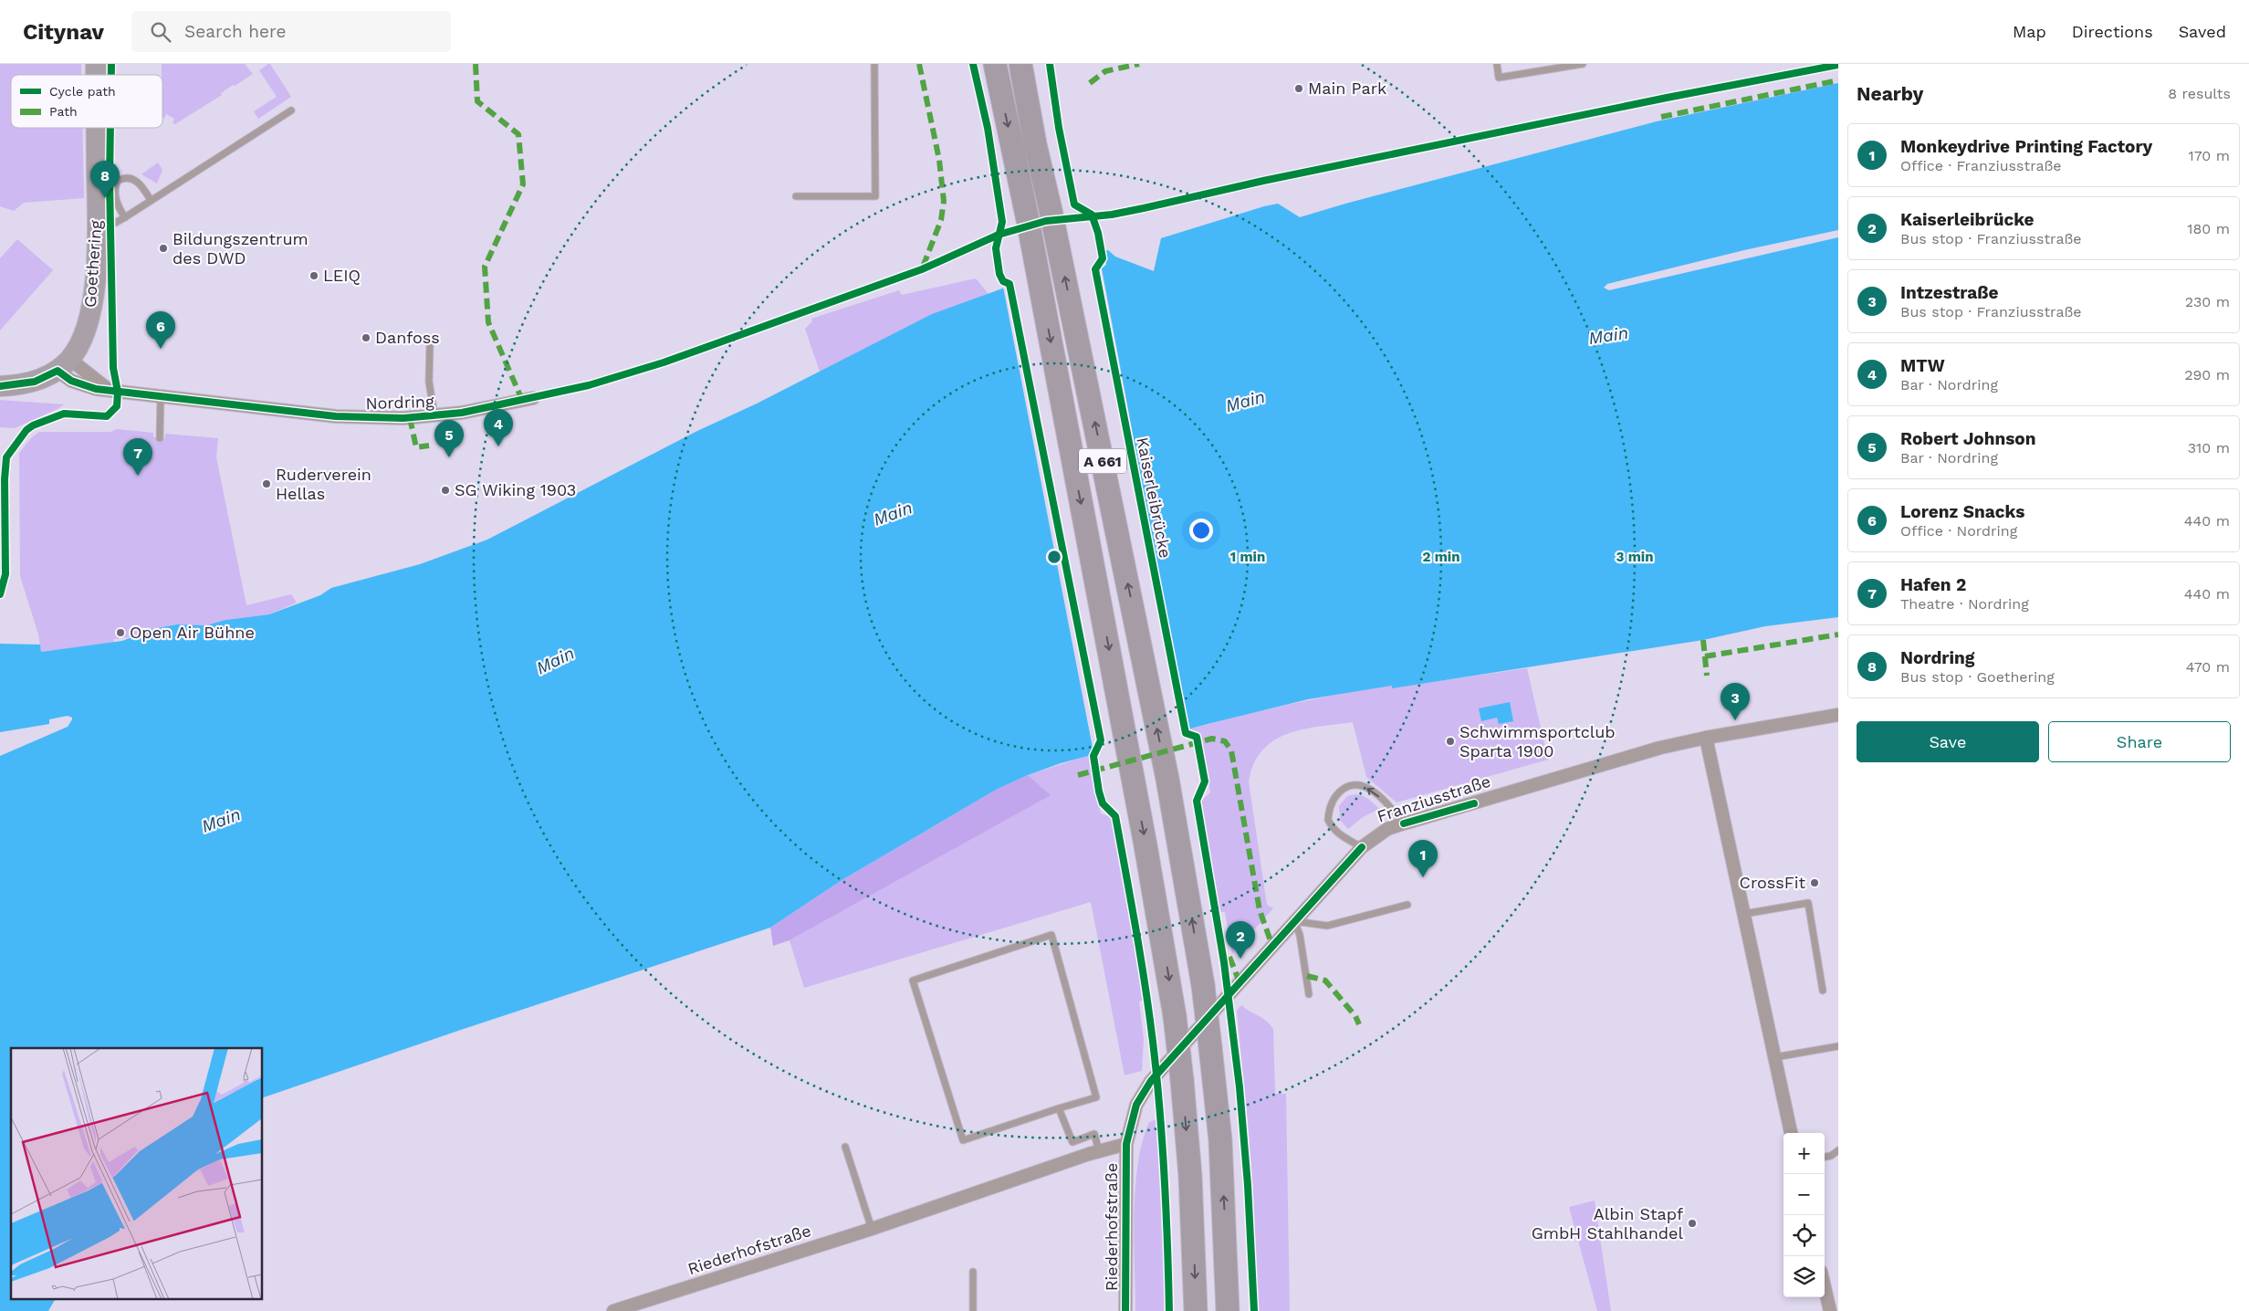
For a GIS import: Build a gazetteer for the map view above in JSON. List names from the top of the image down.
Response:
{
  "streets": {
    "highway": ["A 661"],
    "main road": ["Goethering"],
    "street": ["Nordring", "Franziusstraße", "Riederhofstraße"],
    "cycle path": ["Kaiserleibrücke"]
  },
  "crossings": [
    ["Goethering", "Nordring"],
    ["Franziusstraße", "Riederhofstraße"]
  ],
  "water": ["Main"],
  "places": [
    "Main Park",
    "Bildungszentrum des DWD",
    "LEIQ",
    "Danfoss",
    "Ruderverein Hellas",
    "SG Wiking 1903",
    "Open Air Bühne",
    "Schwimmsportclub Sparta 1900",
    "CrossFit",
    "Albin Stapf GmbH Stahlhandel"
  ],
  "legend": ["Cycle path", "Path"],
  "page": {
    "header": "Citynav",
    "search": "Search here",
    "nav": ["Map", "Directions", "Saved"],
    "heading": ["Nearby", "8 results"],
    "list": [
      {
        "mark": "1",
        "name": "Monkeydrive Printing Factory",
        "note": "Office · Franziusstraße",
        "value": "170 m"
      },
      {
        "mark": "2",
        "name": "Kaiserleibrücke",
        "note": "Bus stop · Franziusstraße",
        "value": "180 m"
      },
      {
        "mark": "3",
        "name": "Intzestraße",
        "note": "Bus stop · Franziusstraße",
        "value": "230 m"
      },
      {
        "mark": "4",
        "name": "MTW",
        "note": "Bar · Nordring",
        "value": "290 m"
      },
      {
        "mark": "5",
        "name": "Robert Johnson",
        "note": "Bar · Nordring",
        "value": "310 m"
      },
      {
        "mark": "6",
        "name": "Lorenz Snacks",
        "note": "Office · Nordring",
        "value": "440 m"
      },
      {
        "mark": "7",
        "name": "Hafen 2",
        "note": "Theatre · Nordring",
        "value": "440 m"
      },
      {
        "mark": "8",
        "name": "Nordring",
        "note": "Bus stop · Goethering",
        "value": "470 m"
      }
    ],
    "pins": [
      "8",
      "6",
      "4",
      "5",
      "7",
      "3",
      "1",
      "2"
    ],
    "buttons": ["Save", "Share"],
    "map_buttons": ["+", "−"]
  },
  "rings": ["1 min", "2 min", "3 min"]
}
